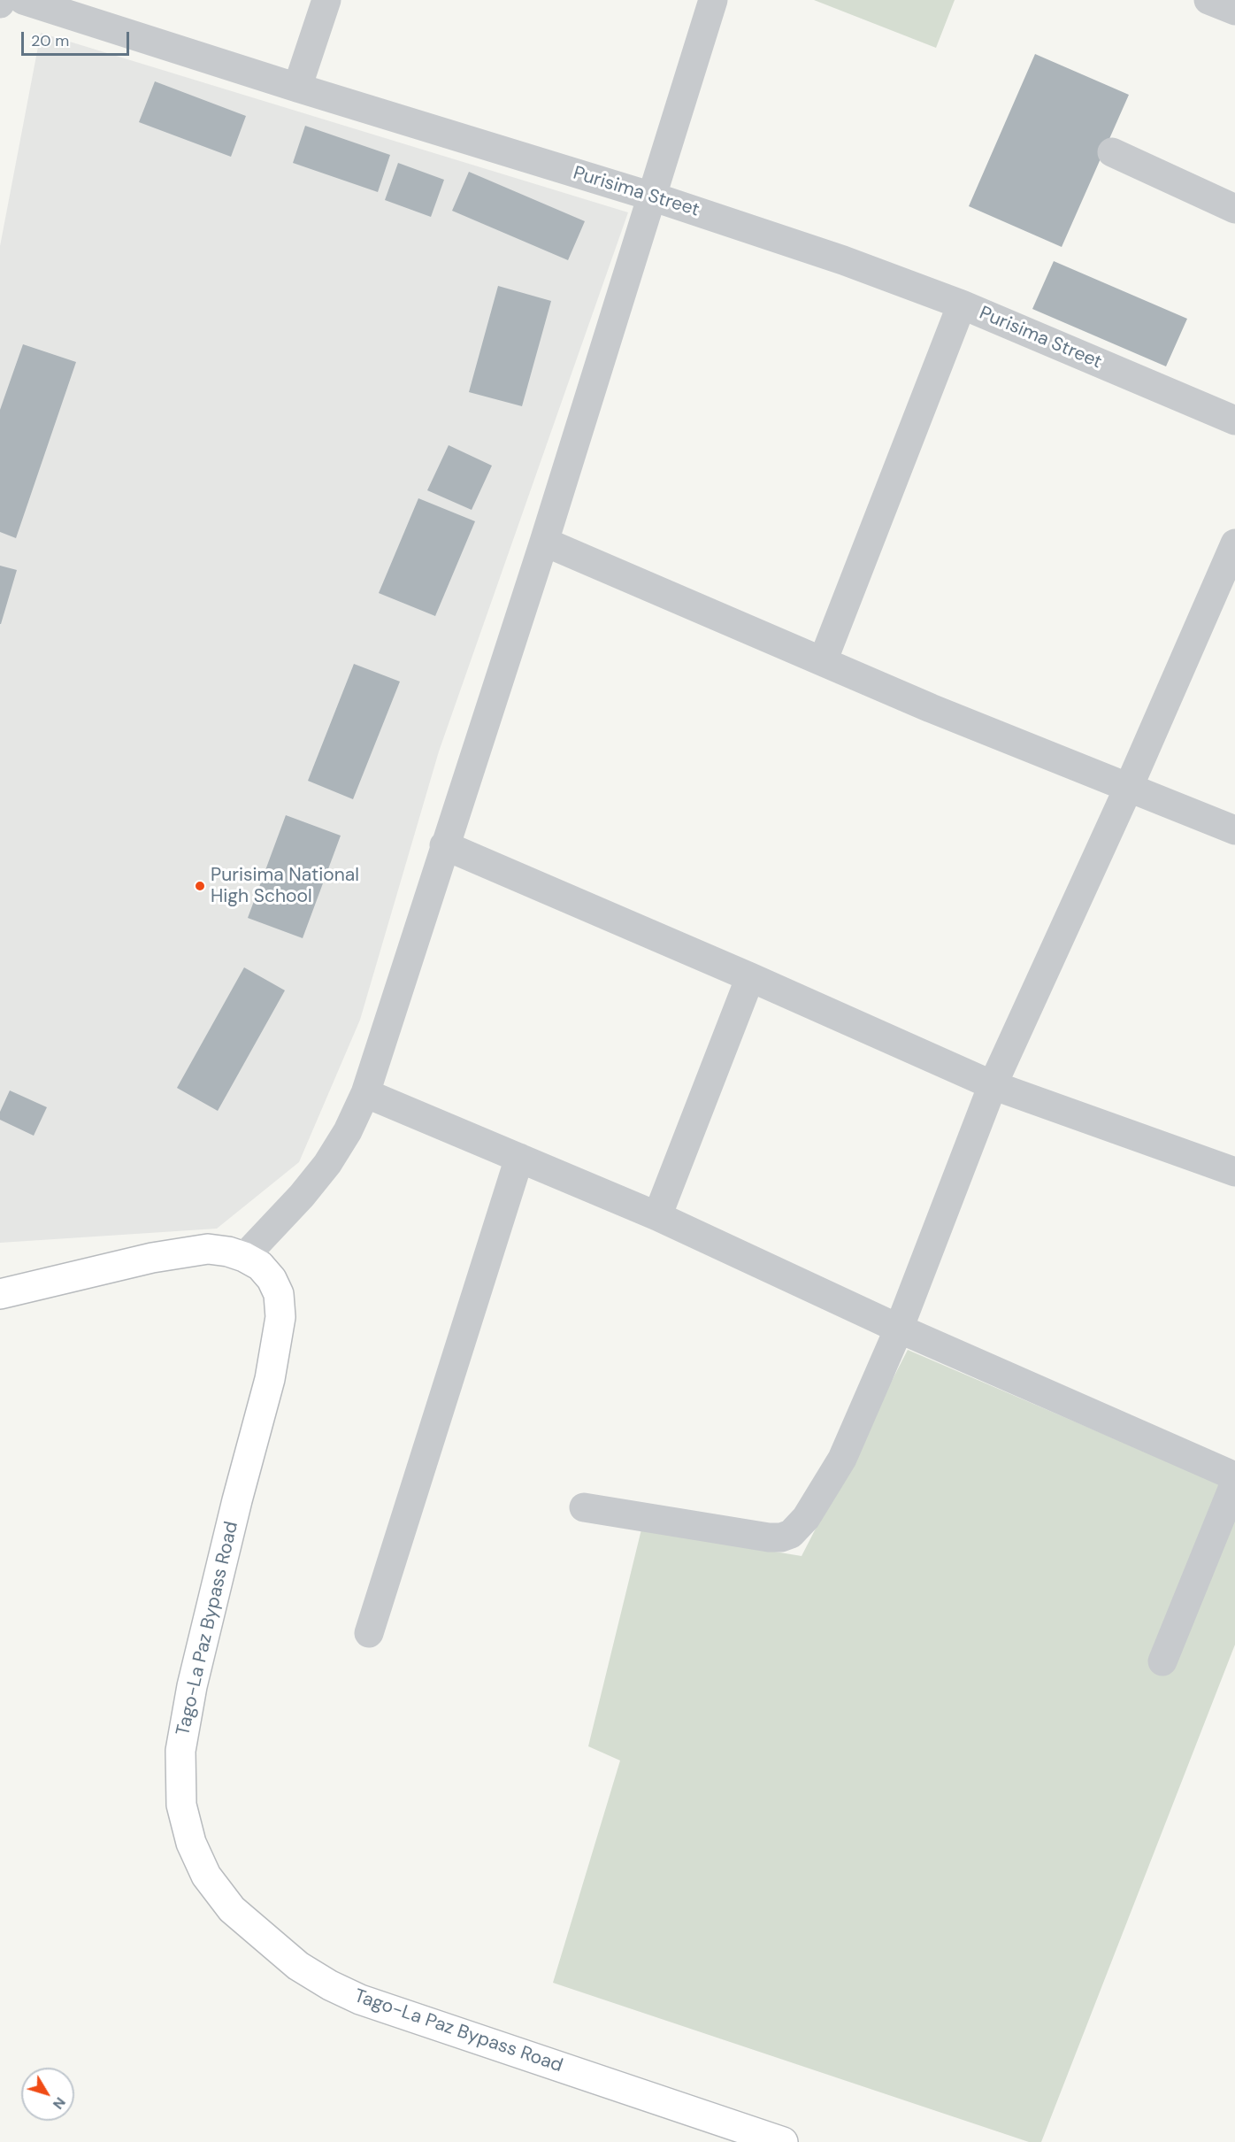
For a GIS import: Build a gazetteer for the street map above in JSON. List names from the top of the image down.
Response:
{
  "streets": {
    "highway": ["Tago-La Paz Bypass Road"],
    "street": ["Purisima Street"]
  },
  "places": ["Purisima National High School"],
  "scale_bar": "20 m",
  "north": "bottom right"
}
